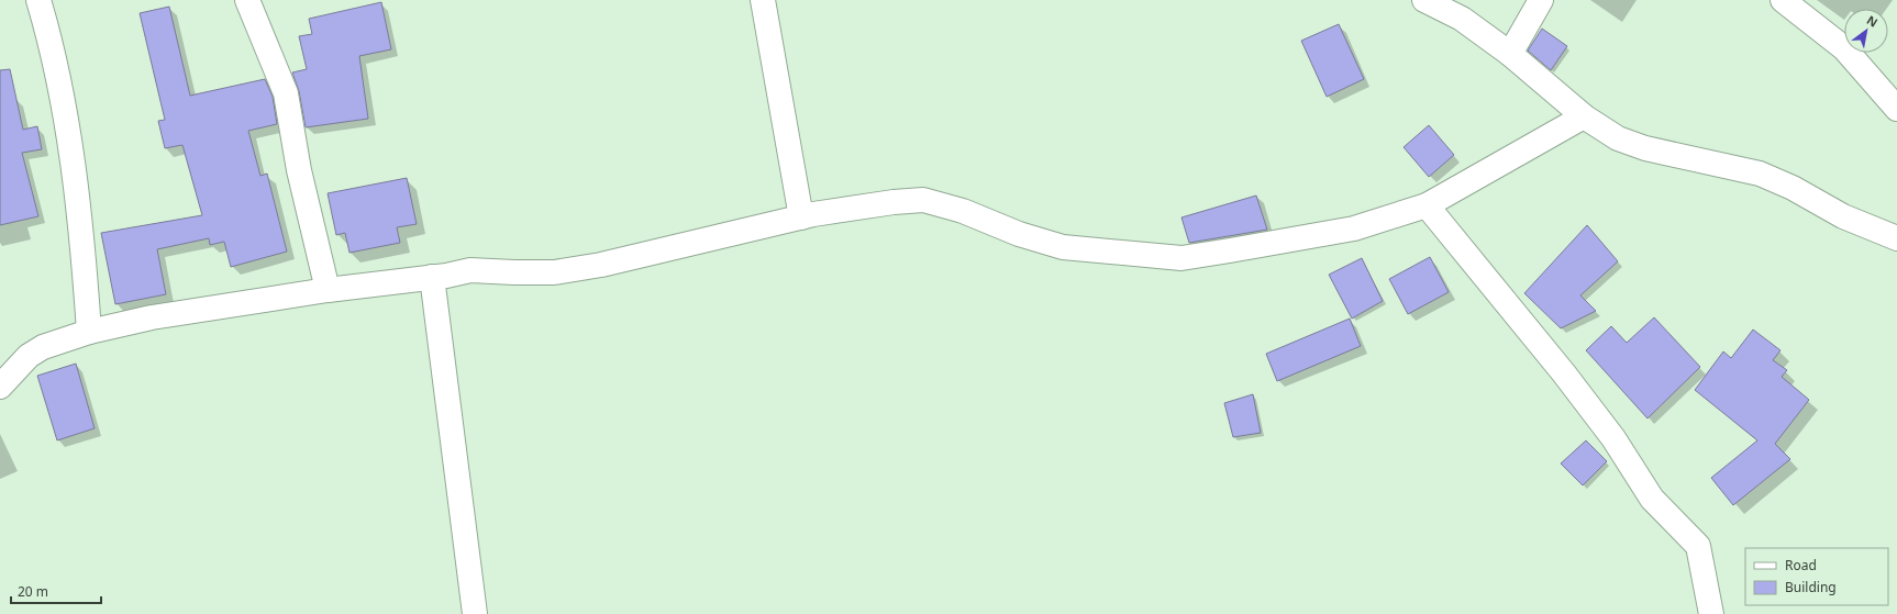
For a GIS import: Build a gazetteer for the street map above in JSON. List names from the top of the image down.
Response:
{
  "legend": ["Road", "Building"],
  "scale_bar": "20 m",
  "north": "top right"
}
